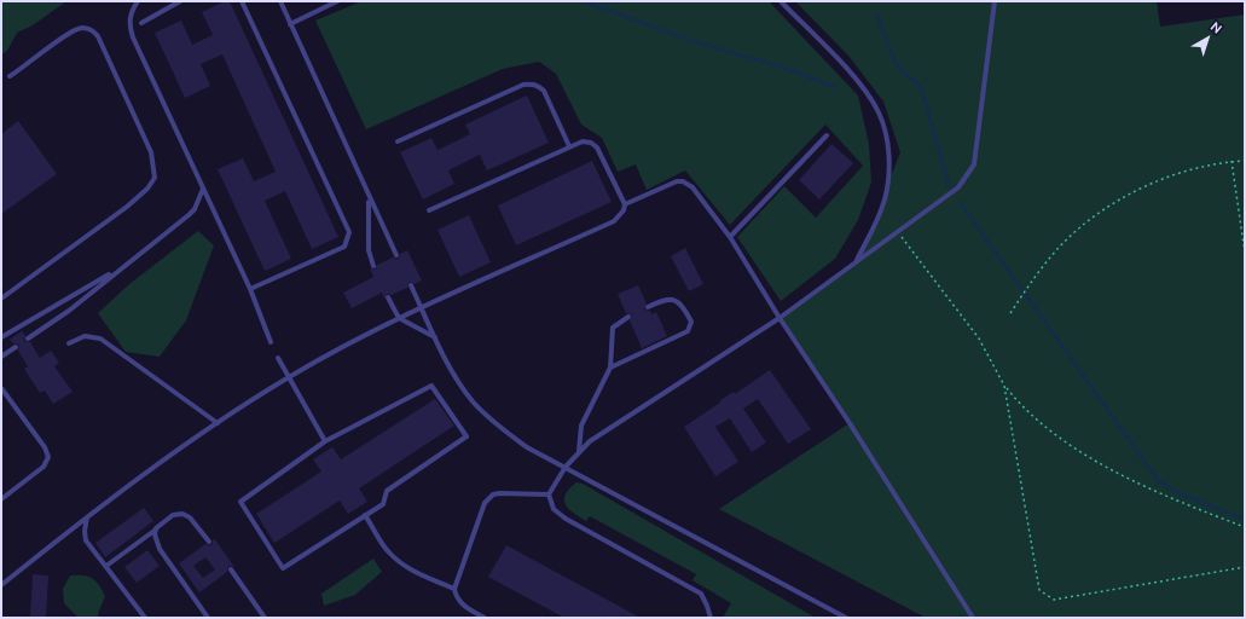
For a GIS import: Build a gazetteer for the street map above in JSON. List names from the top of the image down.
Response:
{
  "north": "top right"
}
